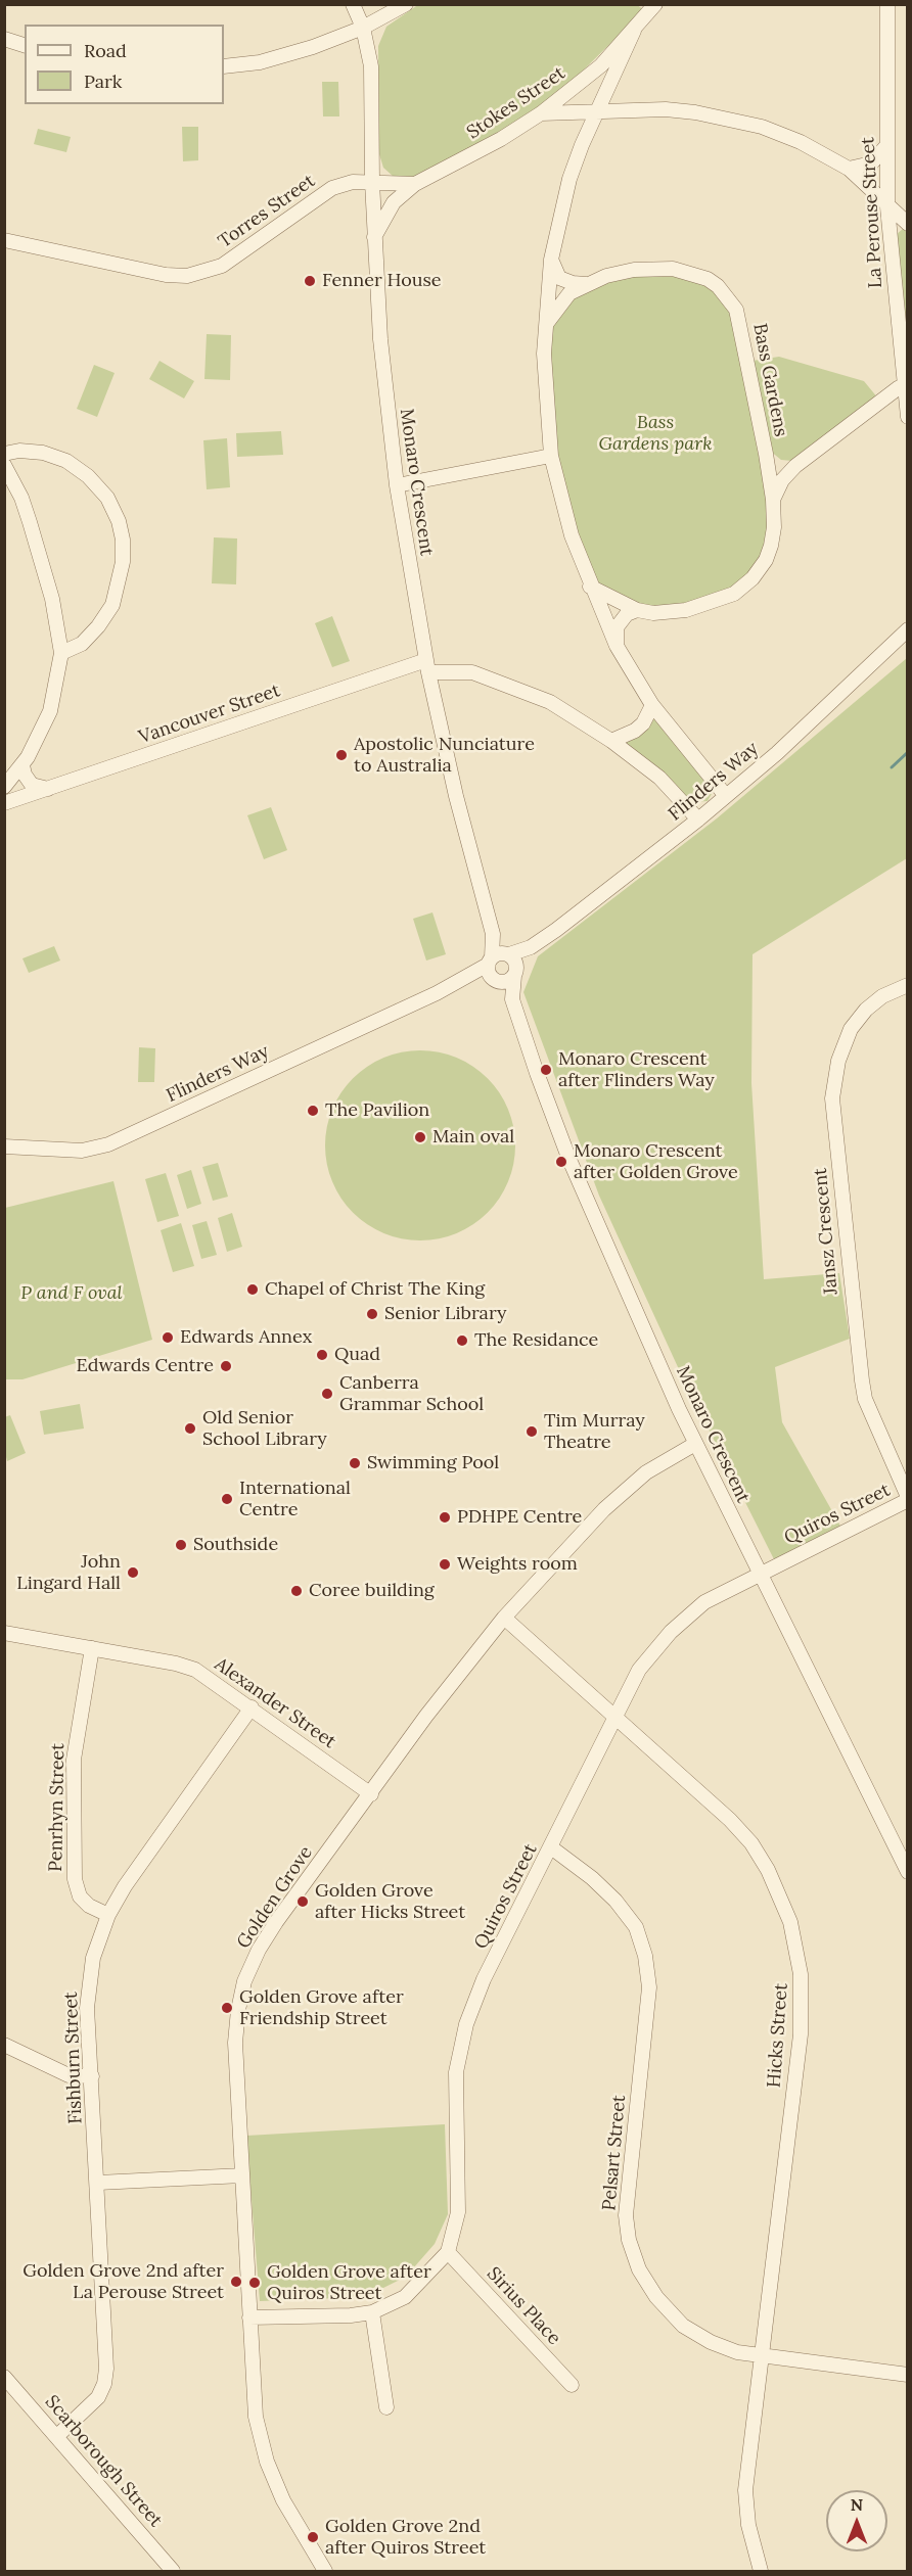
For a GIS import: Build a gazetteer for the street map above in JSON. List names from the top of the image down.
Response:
{
  "streets": {
    "street": [
      "Stokes Street",
      "Torres Street",
      "La Perouse Street",
      "Bass Gardens",
      "Monaro Crescent",
      "Vancouver Street",
      "Flinders Way",
      "Jansz Crescent",
      "Quiros Street",
      "Alexander Street",
      "Penrhyn Street",
      "Golden Grove",
      "Hicks Street",
      "Fishburn Street",
      "Pelsart Street",
      "Sirius Place",
      "Scarborough Street"
    ]
  },
  "crossings": [
    ["Stokes Street", "Torres Street"],
    ["Stokes Street", "Monaro Crescent"],
    ["Torres Street", "Monaro Crescent"],
    ["Monaro Crescent", "Vancouver Street"],
    ["Monaro Crescent", "Flinders Way"],
    ["Monaro Crescent", "Quiros Street"],
    ["Monaro Crescent", "Golden Grove"],
    ["Vancouver Street", "Flinders Way"],
    ["Jansz Crescent", "Quiros Street"],
    ["Quiros Street", "Hicks Street"],
    ["Quiros Street", "Pelsart Street"],
    ["Quiros Street", "Sirius Place"],
    ["Alexander Street", "Penrhyn Street"],
    ["Alexander Street", "Golden Grove"],
    ["Alexander Street", "Fishburn Street"],
    ["Penrhyn Street", "Fishburn Street"],
    ["Golden Grove", "Hicks Street"],
    ["Hicks Street", "Pelsart Street"],
    ["Fishburn Street", "Scarborough Street"]
  ],
  "parks": ["Bass Gardens park", "P and F oval"],
  "places": [
    "Fenner House",
    "Apostolic Nunciature to Australia",
    "Monaro Crescent after Flinders Way",
    "The Pavilion",
    "Main oval",
    "Monaro Crescent after Golden Grove",
    "Chapel of Christ The King",
    "Senior Library",
    "Edwards Annex",
    "The Residance",
    "Quad",
    "Edwards Centre",
    "Canberra Grammar School",
    "Old Senior School Library",
    "Tim Murray Theatre",
    "Swimming Pool",
    "International Centre",
    "PDHPE Centre",
    "Southside",
    "Weights room",
    "John Lingard Hall",
    "Coree building",
    "Golden Grove after Hicks Street",
    "Golden Grove after Friendship Street",
    "Golden Grove 2nd after La Perouse Street",
    "Golden Grove after Quiros Street",
    "Golden Grove 2nd after Quiros Street"
  ],
  "legend": ["Road", "Park"],
  "north": "top"
}
